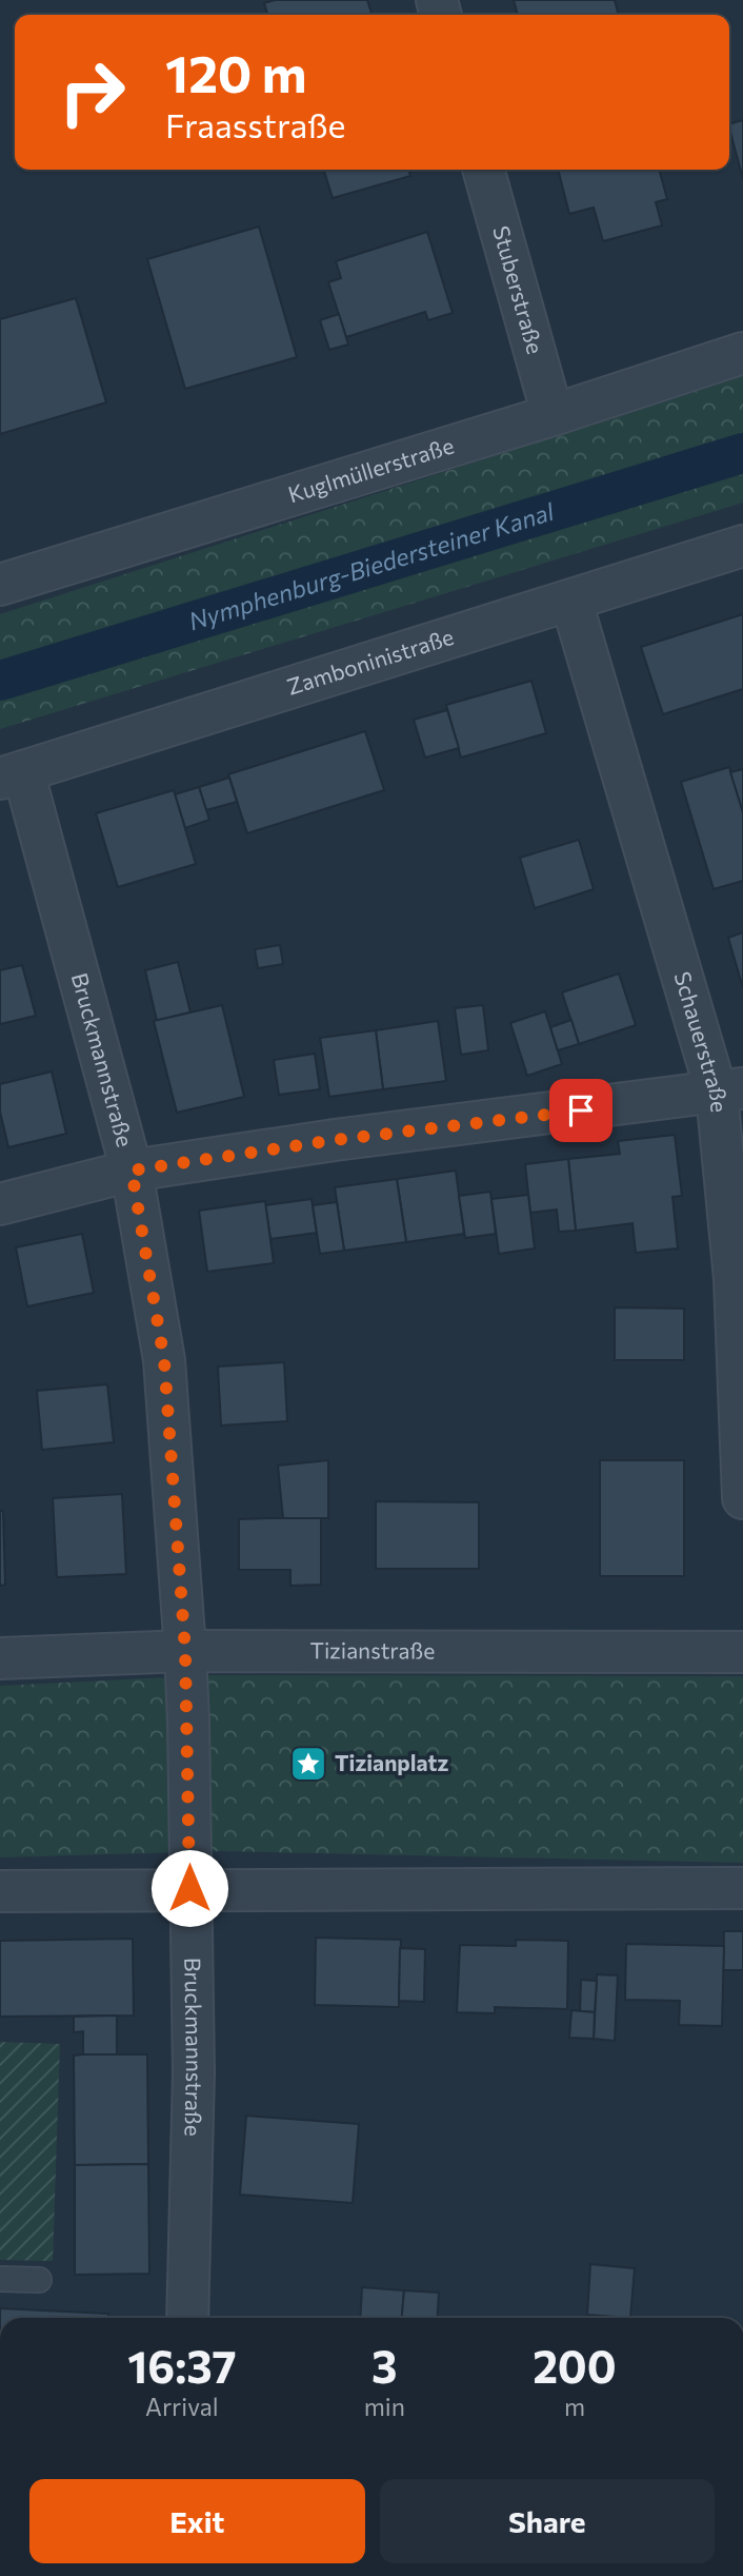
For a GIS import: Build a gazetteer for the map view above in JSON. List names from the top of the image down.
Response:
{
  "streets": {
    "street": [
      "Stuberstraße",
      "Kuglmüllerstraße",
      "Zamboninistraße",
      "Schauerstraße",
      "Bruckmannstraße",
      "Tizianstraße"
    ]
  },
  "crossings": [
    ["Stuberstraße", "Kuglmüllerstraße"],
    ["Zamboninistraße", "Schauerstraße"],
    ["Zamboninistraße", "Bruckmannstraße"],
    ["Bruckmannstraße", "Tizianstraße"]
  ],
  "water": ["Nymphenburg-Biedersteiner Kanal"],
  "places": {
    "place": ["Tizianplatz"]
  },
  "page": {
    "turn": ["120 m", "Fraasstraße"],
    "eta": [
      "16:37",
      "Arrival",
      "3",
      "min",
      "200",
      "m"
    ],
    "buttons": ["Exit", "Share"]
  }
}
